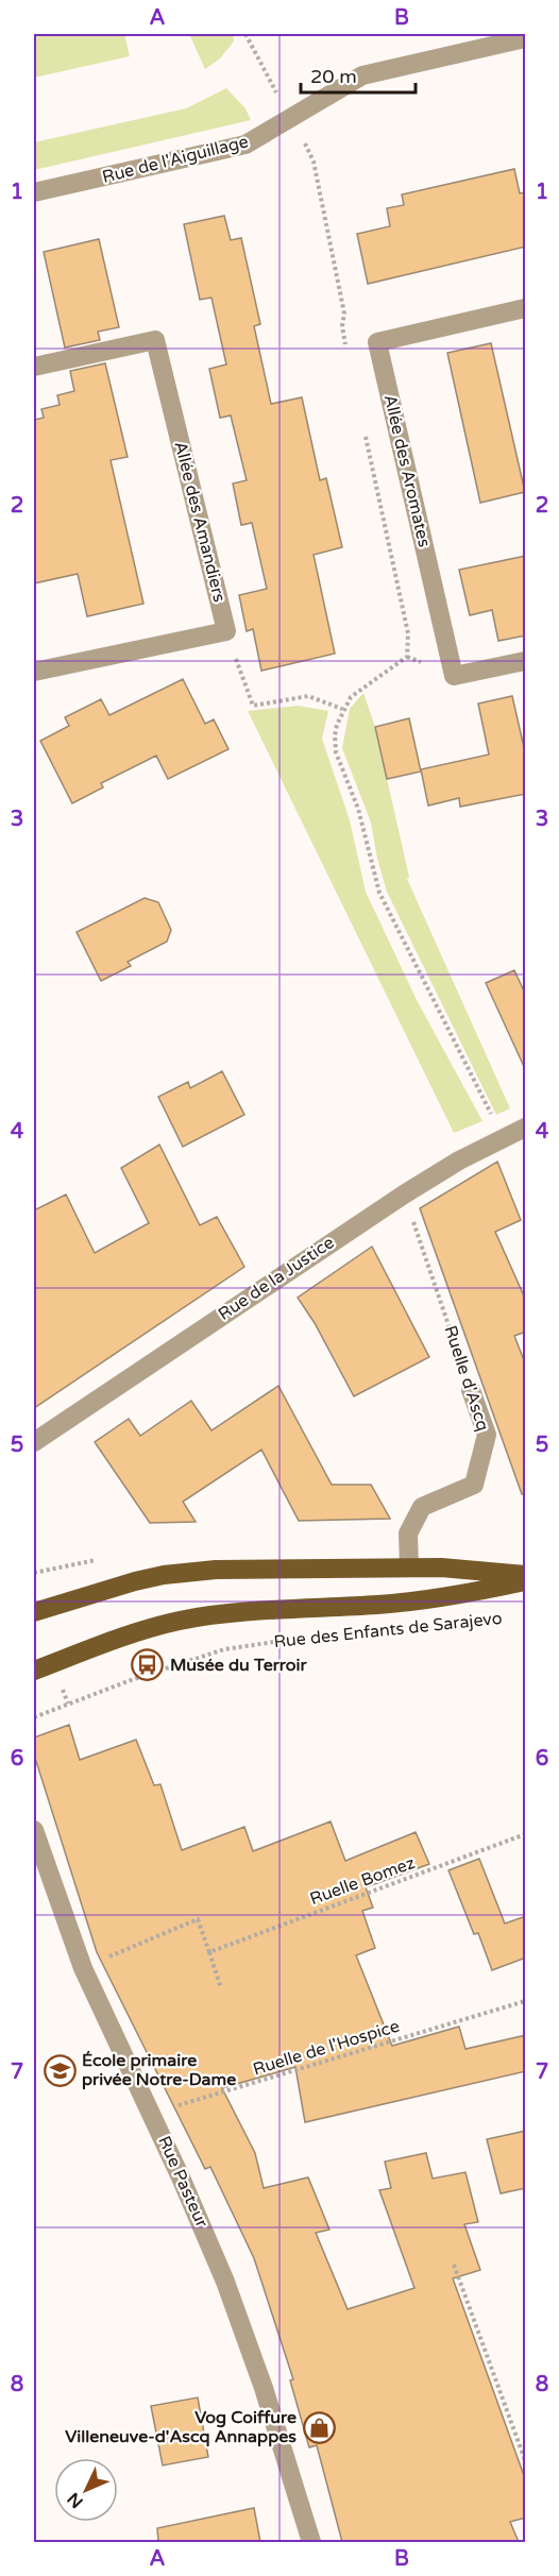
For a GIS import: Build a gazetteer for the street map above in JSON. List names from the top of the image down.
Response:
{
  "streets": {
    "main road": ["Rue des Enfants de Sarajevo"],
    "street": [
      "Rue de l'Aiguillage",
      "Allée des Aromates",
      "Allée des Amandiers",
      "Rue de la Justice",
      "Ruelle d'Ascq",
      "Rue Pasteur"
    ],
    "path": ["Ruelle Bomez", "Ruelle de l'Hospice"]
  },
  "crossings": [
    ["Rue de la Justice", "Ruelle d'Ascq"],
    ["Ruelle de l'Hospice", "Rue Pasteur"]
  ],
  "places": {
    "bus stop": ["Musée du Terroir"],
    "school or university": ["École primaire privée Notre-Dame"],
    "shop": ["Vog Coiffure Villeneuve-d'Ascq Annappes"]
  },
  "scale_bar": "20 m",
  "north": "bottom left",
  "grid": {
    "columns": ["A", "B"],
    "rows": [
      "1",
      "2",
      "3",
      "4",
      "5",
      "6",
      "7",
      "8"
    ]
  }
}
